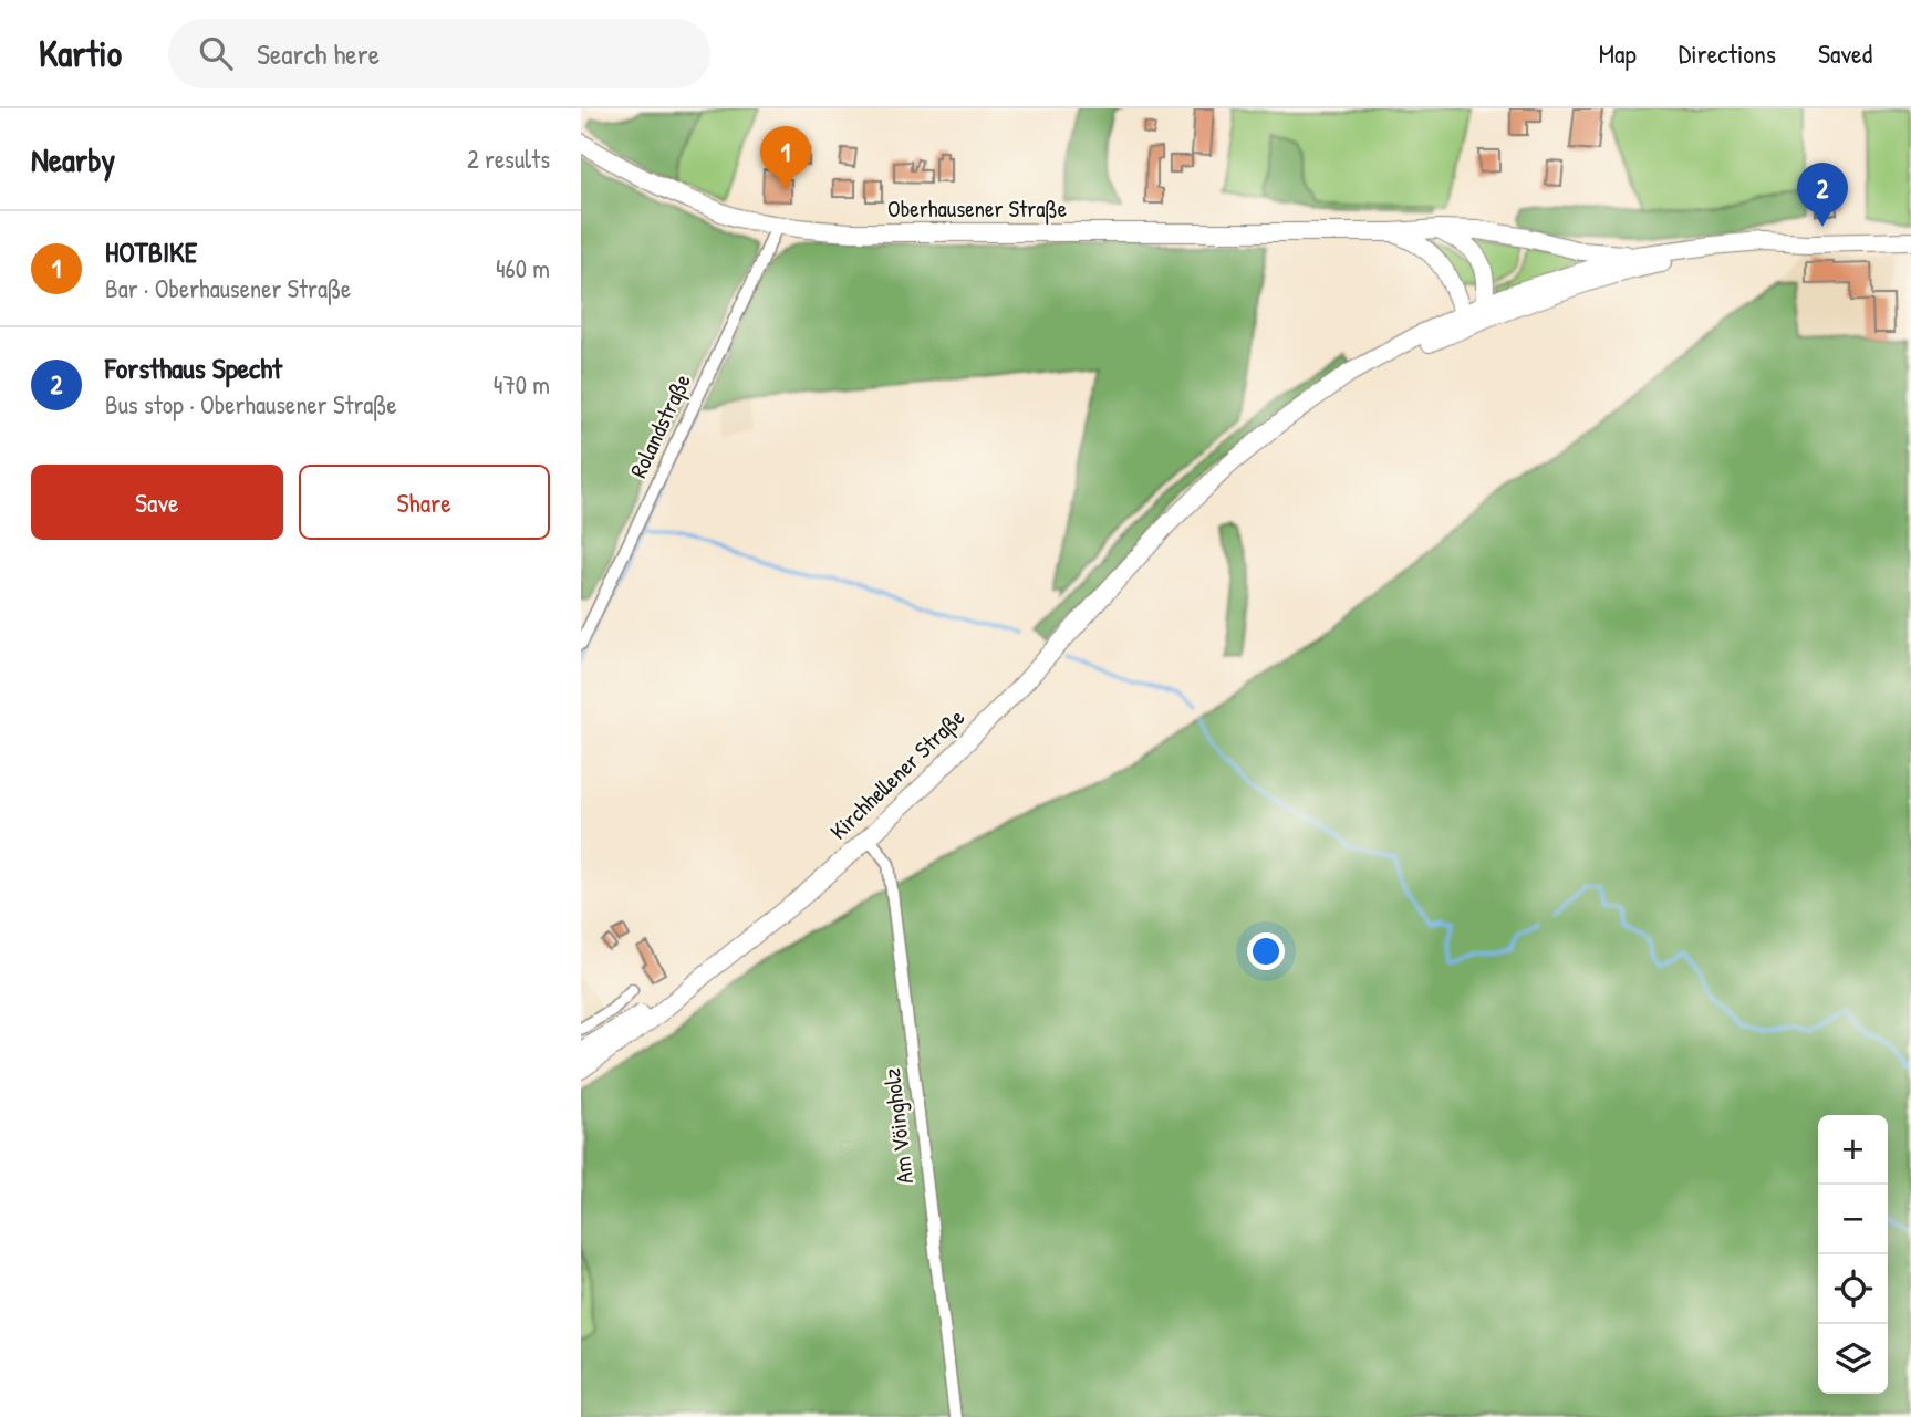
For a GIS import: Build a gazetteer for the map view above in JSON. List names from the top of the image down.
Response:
{
  "streets": {
    "main road": ["Oberhausener Straße", "Kirchhellener Straße"],
    "street": ["Rolandstraße", "Am Vöingholz"]
  },
  "crossings": [
    ["Oberhausener Straße", "Rolandstraße"],
    ["Oberhausener Straße", "Kirchhellener Straße"],
    ["Kirchhellener Straße", "Am Vöingholz"]
  ],
  "page": {
    "header": "Kartio",
    "search": "Search here",
    "nav": ["Map", "Directions", "Saved"],
    "heading": ["Nearby", "2 results"],
    "pins": ["1", "2"],
    "list": [
      {
        "mark": "1",
        "name": "HOTBIKE",
        "note": "Bar · Oberhausener Straße",
        "value": "460 m"
      },
      {
        "mark": "2",
        "name": "Forsthaus Specht",
        "note": "Bus stop · Oberhausener Straße",
        "value": "470 m"
      }
    ],
    "buttons": ["Save", "Share"],
    "map_buttons": ["+", "−"]
  }
}
